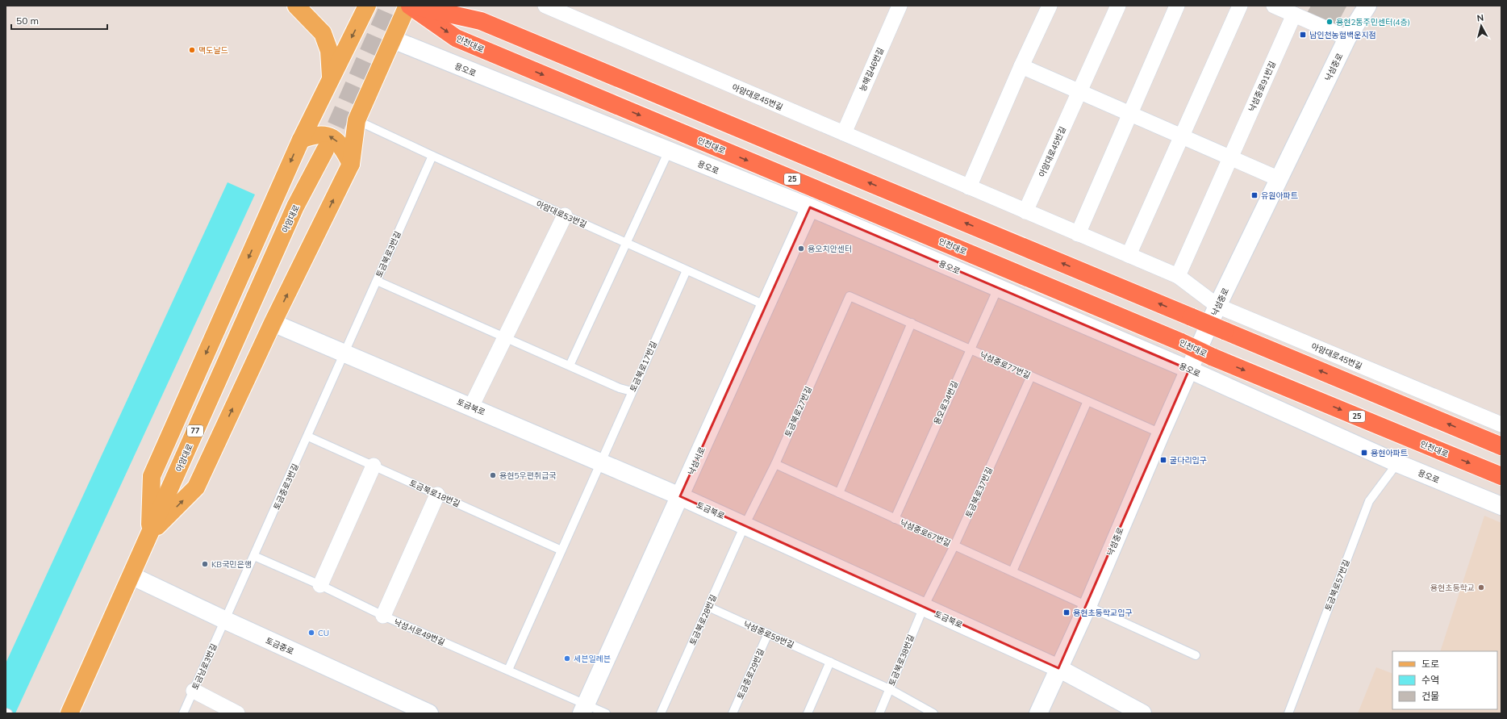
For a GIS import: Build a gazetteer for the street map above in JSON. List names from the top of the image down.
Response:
{
  "streets": {
    "highway": ["인천대로", "25"],
    "main road": ["아암대로", "77"],
    "street": [
      "낙섬중로",
      "용오로",
      "능해길46번길",
      "낙섬중로91번길",
      "아암대로45번길",
      "토금북로",
      "낙섬서로",
      "토금중로"
    ],
    "lane": [
      "아암대로53번길",
      "토금북로3번길",
      "낙섬중로77번길",
      "토금북로17번길",
      "용오로34번길",
      "토금북로27번길",
      "토금중로3번길",
      "토금북로37번길",
      "토금북로18번길",
      "낙섬중로67번길",
      "토금북로57번길",
      "토금북로28번길",
      "낙섬서로49번길",
      "낙섬중로59번길",
      "토금북로38번길",
      "토금남로3번길",
      "토금중로29번길"
    ]
  },
  "crossings": [
    ["낙섬중로", "용오로"],
    ["낙섬중로", "아암대로45번길"],
    ["낙섬중로", "낙섬중로77번길"],
    ["낙섬중로", "토금북로"],
    ["낙섬중로", "낙섬중로67번길"],
    ["용오로", "용오로34번길"],
    ["용오로", "낙섬서로"],
    ["용오로", "토금북로57번길"],
    ["능해길46번길", "아암대로45번길"],
    ["아암대로53번길", "토금북로3번길"],
    ["아암대로53번길", "토금북로17번길"],
    ["아암대로53번길", "낙섬서로"],
    ["아암대로", "토금중로"],
    ["토금북로3번길", "토금북로"],
    ["토금북로3번길", "토금중로3번길"],
    ["낙섬중로77번길", "용오로34번길"],
    ["낙섬중로77번길", "토금북로27번길"],
    ["낙섬중로77번길", "토금북로37번길"],
    ["토금북로17번길", "토금북로"],
    ["용오로34번길", "낙섬중로67번길"],
    ["토금북로", "토금북로27번길"],
    ["토금북로", "낙섬서로"],
    ["토금북로", "토금중로3번길"],
    ["토금북로", "토금북로37번길"],
    ["토금북로", "토금북로28번길"],
    ["토금북로", "토금북로38번길"],
    ["토금북로27번길", "낙섬중로67번길"],
    ["토금북로27번길", "토금북로28번길"],
    ["낙섬서로", "낙섬서로49번길"],
    ["토금중로3번길", "토금북로18번길"],
    ["토금중로3번길", "낙섬서로49번길"],
    ["토금중로3번길", "토금중로"],
    ["토금중로3번길", "토금남로3번길"],
    ["토금북로37번길", "낙섬중로67번길"],
    ["토금북로37번길", "토금북로38번길"],
    ["토금북로28번길", "낙섬중로59번길"],
    ["낙섬중로59번길", "토금북로38번길"],
    ["낙섬중로59번길", "토금중로29번길"],
    ["토금중로", "토금남로3번길"]
  ],
  "places": {
    "other": [
      "용현2동주민센터(4층)",
      "맥도날드",
      "용오치안센터",
      "용현5우편취급국",
      "KB국민은행",
      "용현초등학교",
      "CU",
      "세븐일레븐"
    ],
    "transit": [
      "남인천농협백운지점",
      "유원아파트",
      "용현아파트",
      "굴다리입구",
      "용현초등학교입구"
    ]
  },
  "legend": ["도로", "수역", "건물"],
  "scale_bar": "50 m",
  "north": "top"
}
